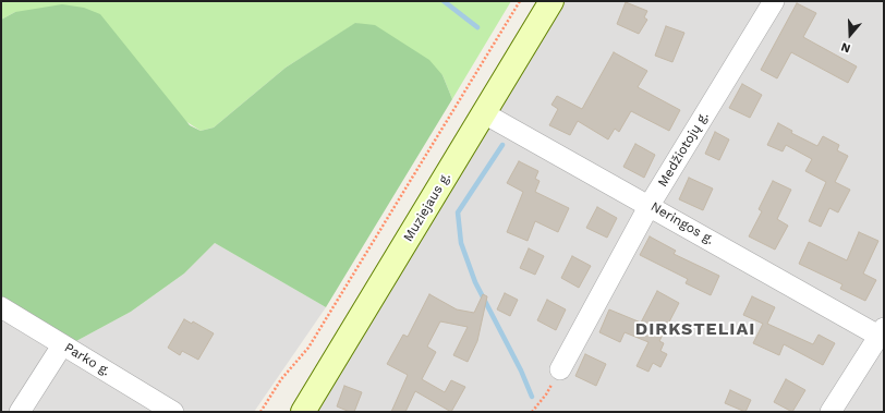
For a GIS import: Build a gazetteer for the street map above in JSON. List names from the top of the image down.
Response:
{
  "streets": {
    "main road": ["Muziejaus g."],
    "street": ["Medžiotojų g.", "Neringos g.", "Parko g."]
  },
  "crossings": [
    ["Medžiotojų g.", "Neringos g."],
    ["Muziejaus g.", "Neringos g."]
  ],
  "districts": ["DIRKSTELIAI"],
  "north": "bottom"
}
